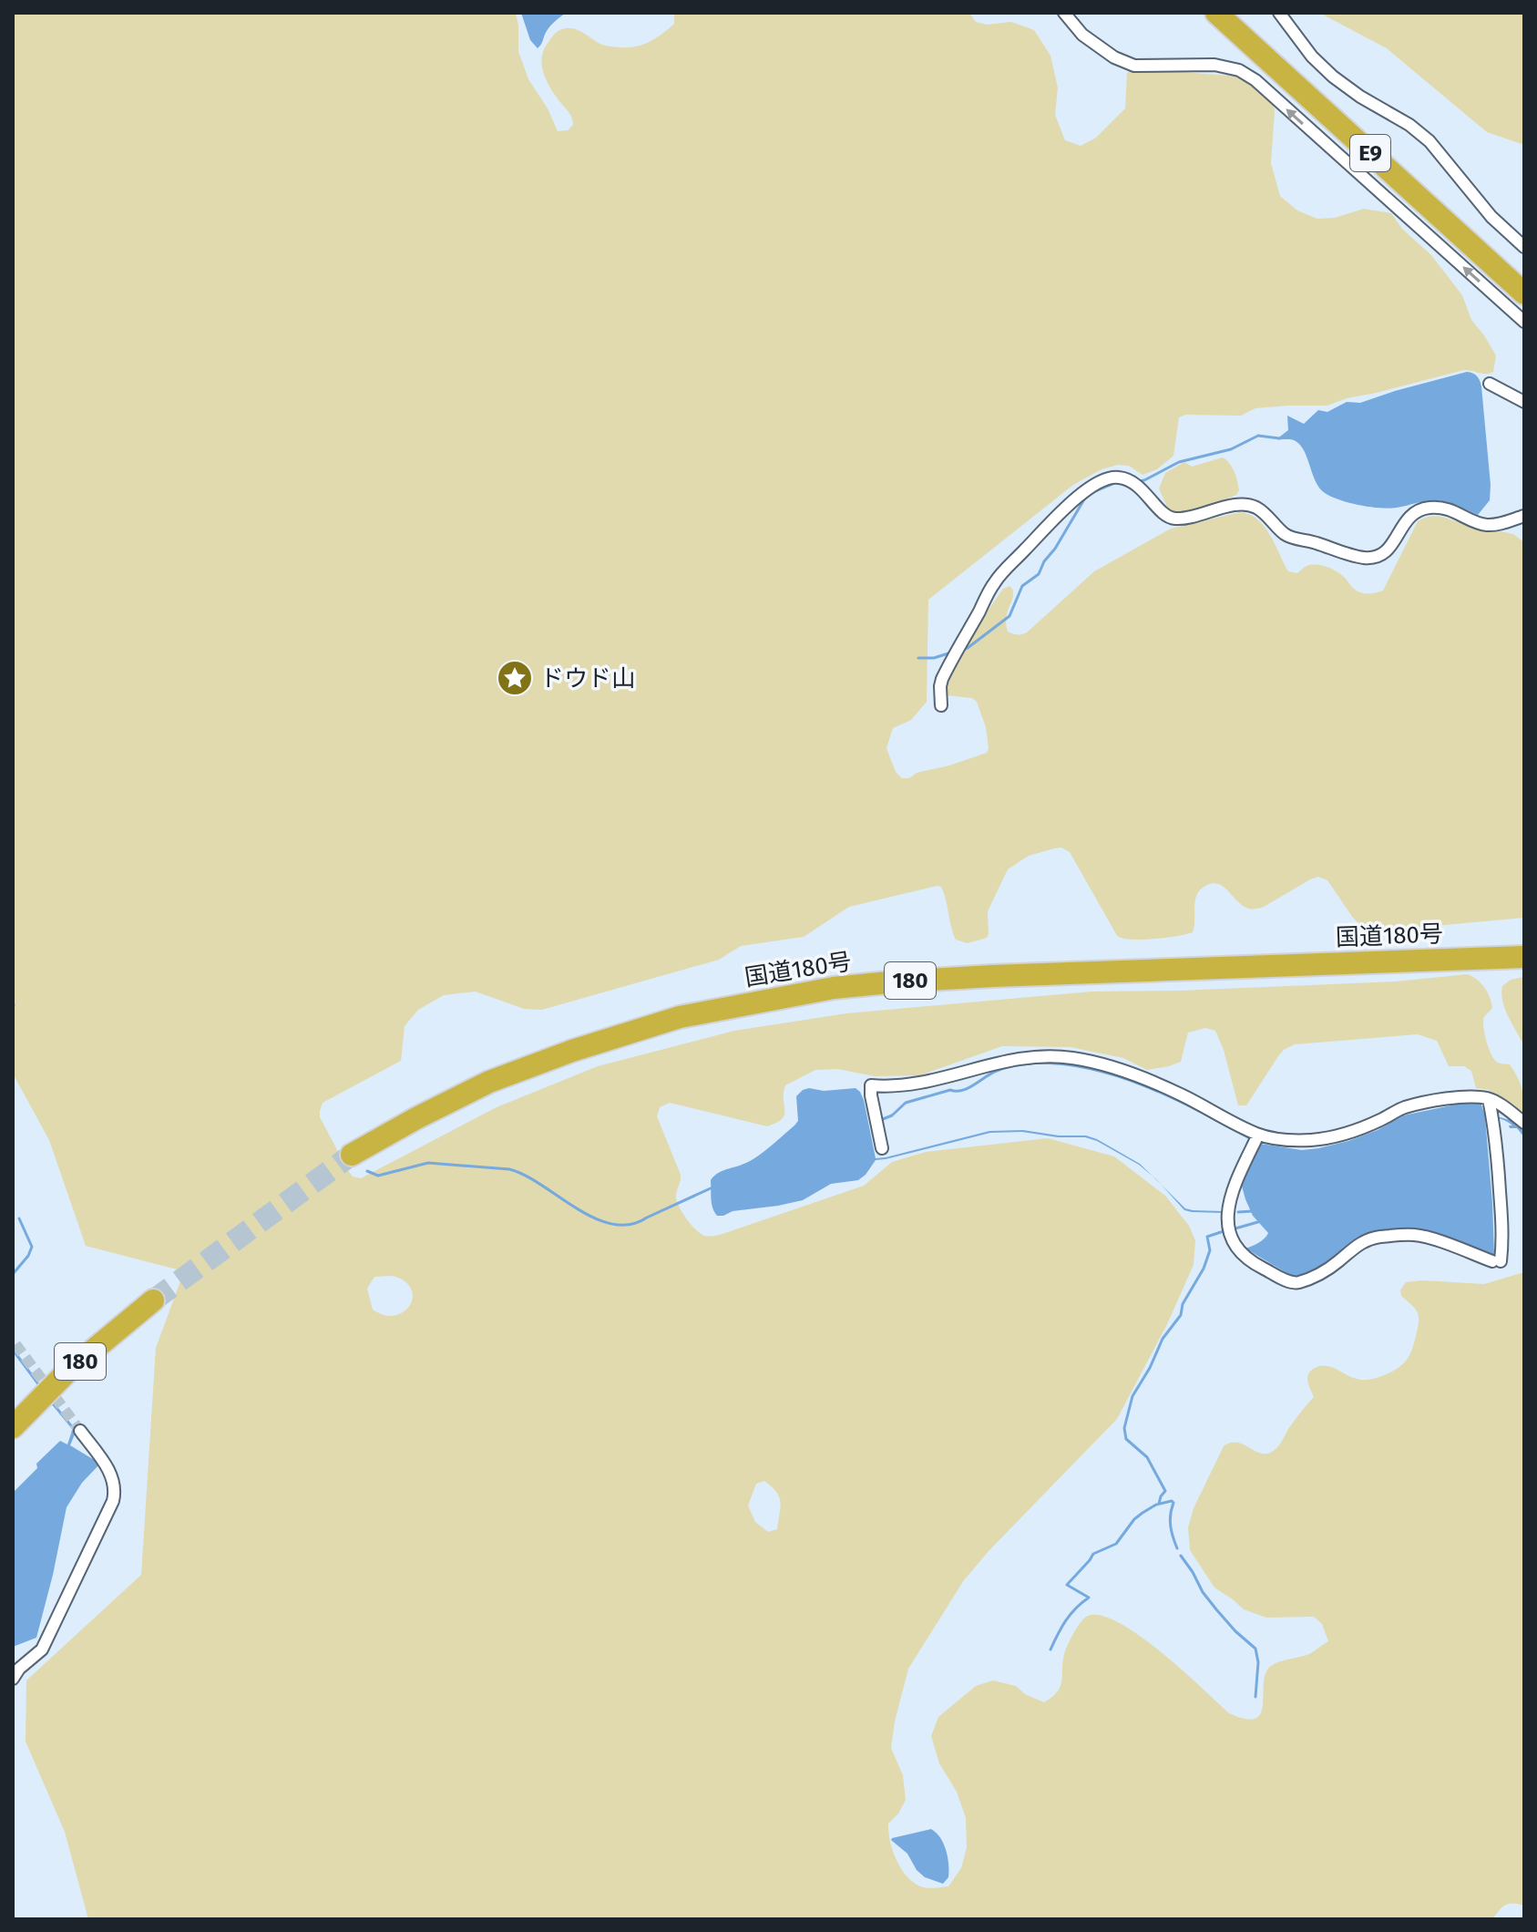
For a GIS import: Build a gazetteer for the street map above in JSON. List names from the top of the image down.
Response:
{
  "streets": {
    "highway": ["E9", "国道180号", "180"]
  },
  "places": {
    "place": ["ドウド山"]
  }
}
